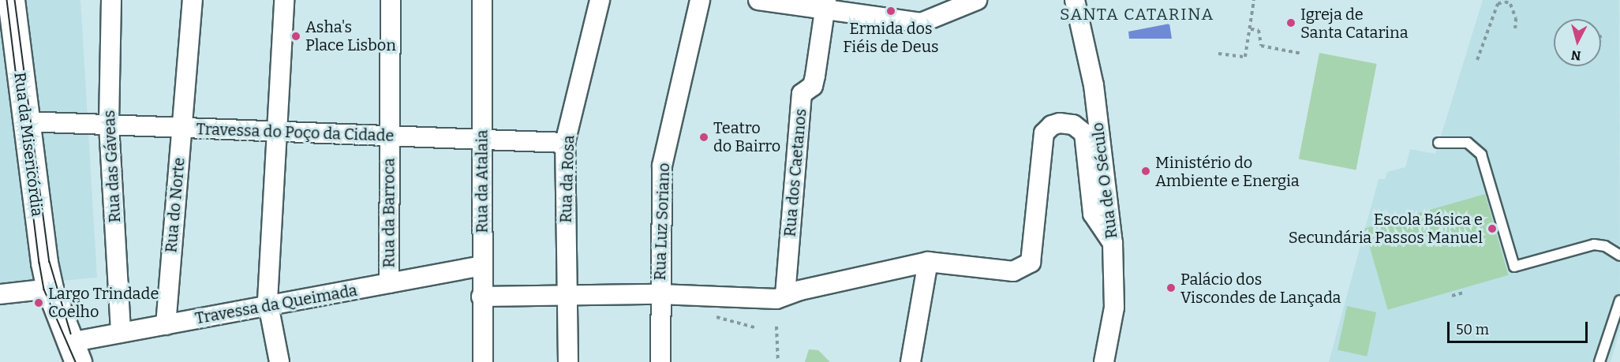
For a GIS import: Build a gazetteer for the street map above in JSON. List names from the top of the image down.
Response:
{
  "streets": {
    "main road": ["Rua da Misericórdia"],
    "street": [
      "Travessa do Poço da Cidade",
      "Rua das Gáveas",
      "Rua dos Caetanos",
      "Rua da Rosa",
      "Rua de O Século",
      "Rua da Atalaia",
      "Rua do Norte",
      "Rua da Barroca",
      "Rua Luz Soriano",
      "Travessa da Queimada"
    ]
  },
  "crossings": [
    ["Travessa do Poço da Cidade", "Rua da Misericórdia"],
    ["Travessa do Poço da Cidade", "Rua das Gáveas"],
    ["Travessa do Poço da Cidade", "Rua da Rosa"],
    ["Travessa do Poço da Cidade", "Rua da Atalaia"],
    ["Travessa do Poço da Cidade", "Rua do Norte"],
    ["Travessa do Poço da Cidade", "Rua da Barroca"],
    ["Rua das Gáveas", "Travessa da Queimada"],
    ["Rua da Atalaia", "Travessa da Queimada"],
    ["Rua do Norte", "Travessa da Queimada"],
    ["Rua da Barroca", "Travessa da Queimada"]
  ],
  "districts": ["SANTA CATARINA"],
  "places": [
    "Ermida dos Fiéis de Deus",
    "Igreja de Santa Catarina",
    "Asha's Place Lisbon",
    "Teatro do Bairro",
    "Ministério do Ambiente e Energia",
    "Escola Básica e Secundária Passos Manuel",
    "Palácio dos Viscondes de Lançada",
    "Largo Trindade Coelho"
  ],
  "scale_bar": "50 m",
  "north": "bottom"
}
